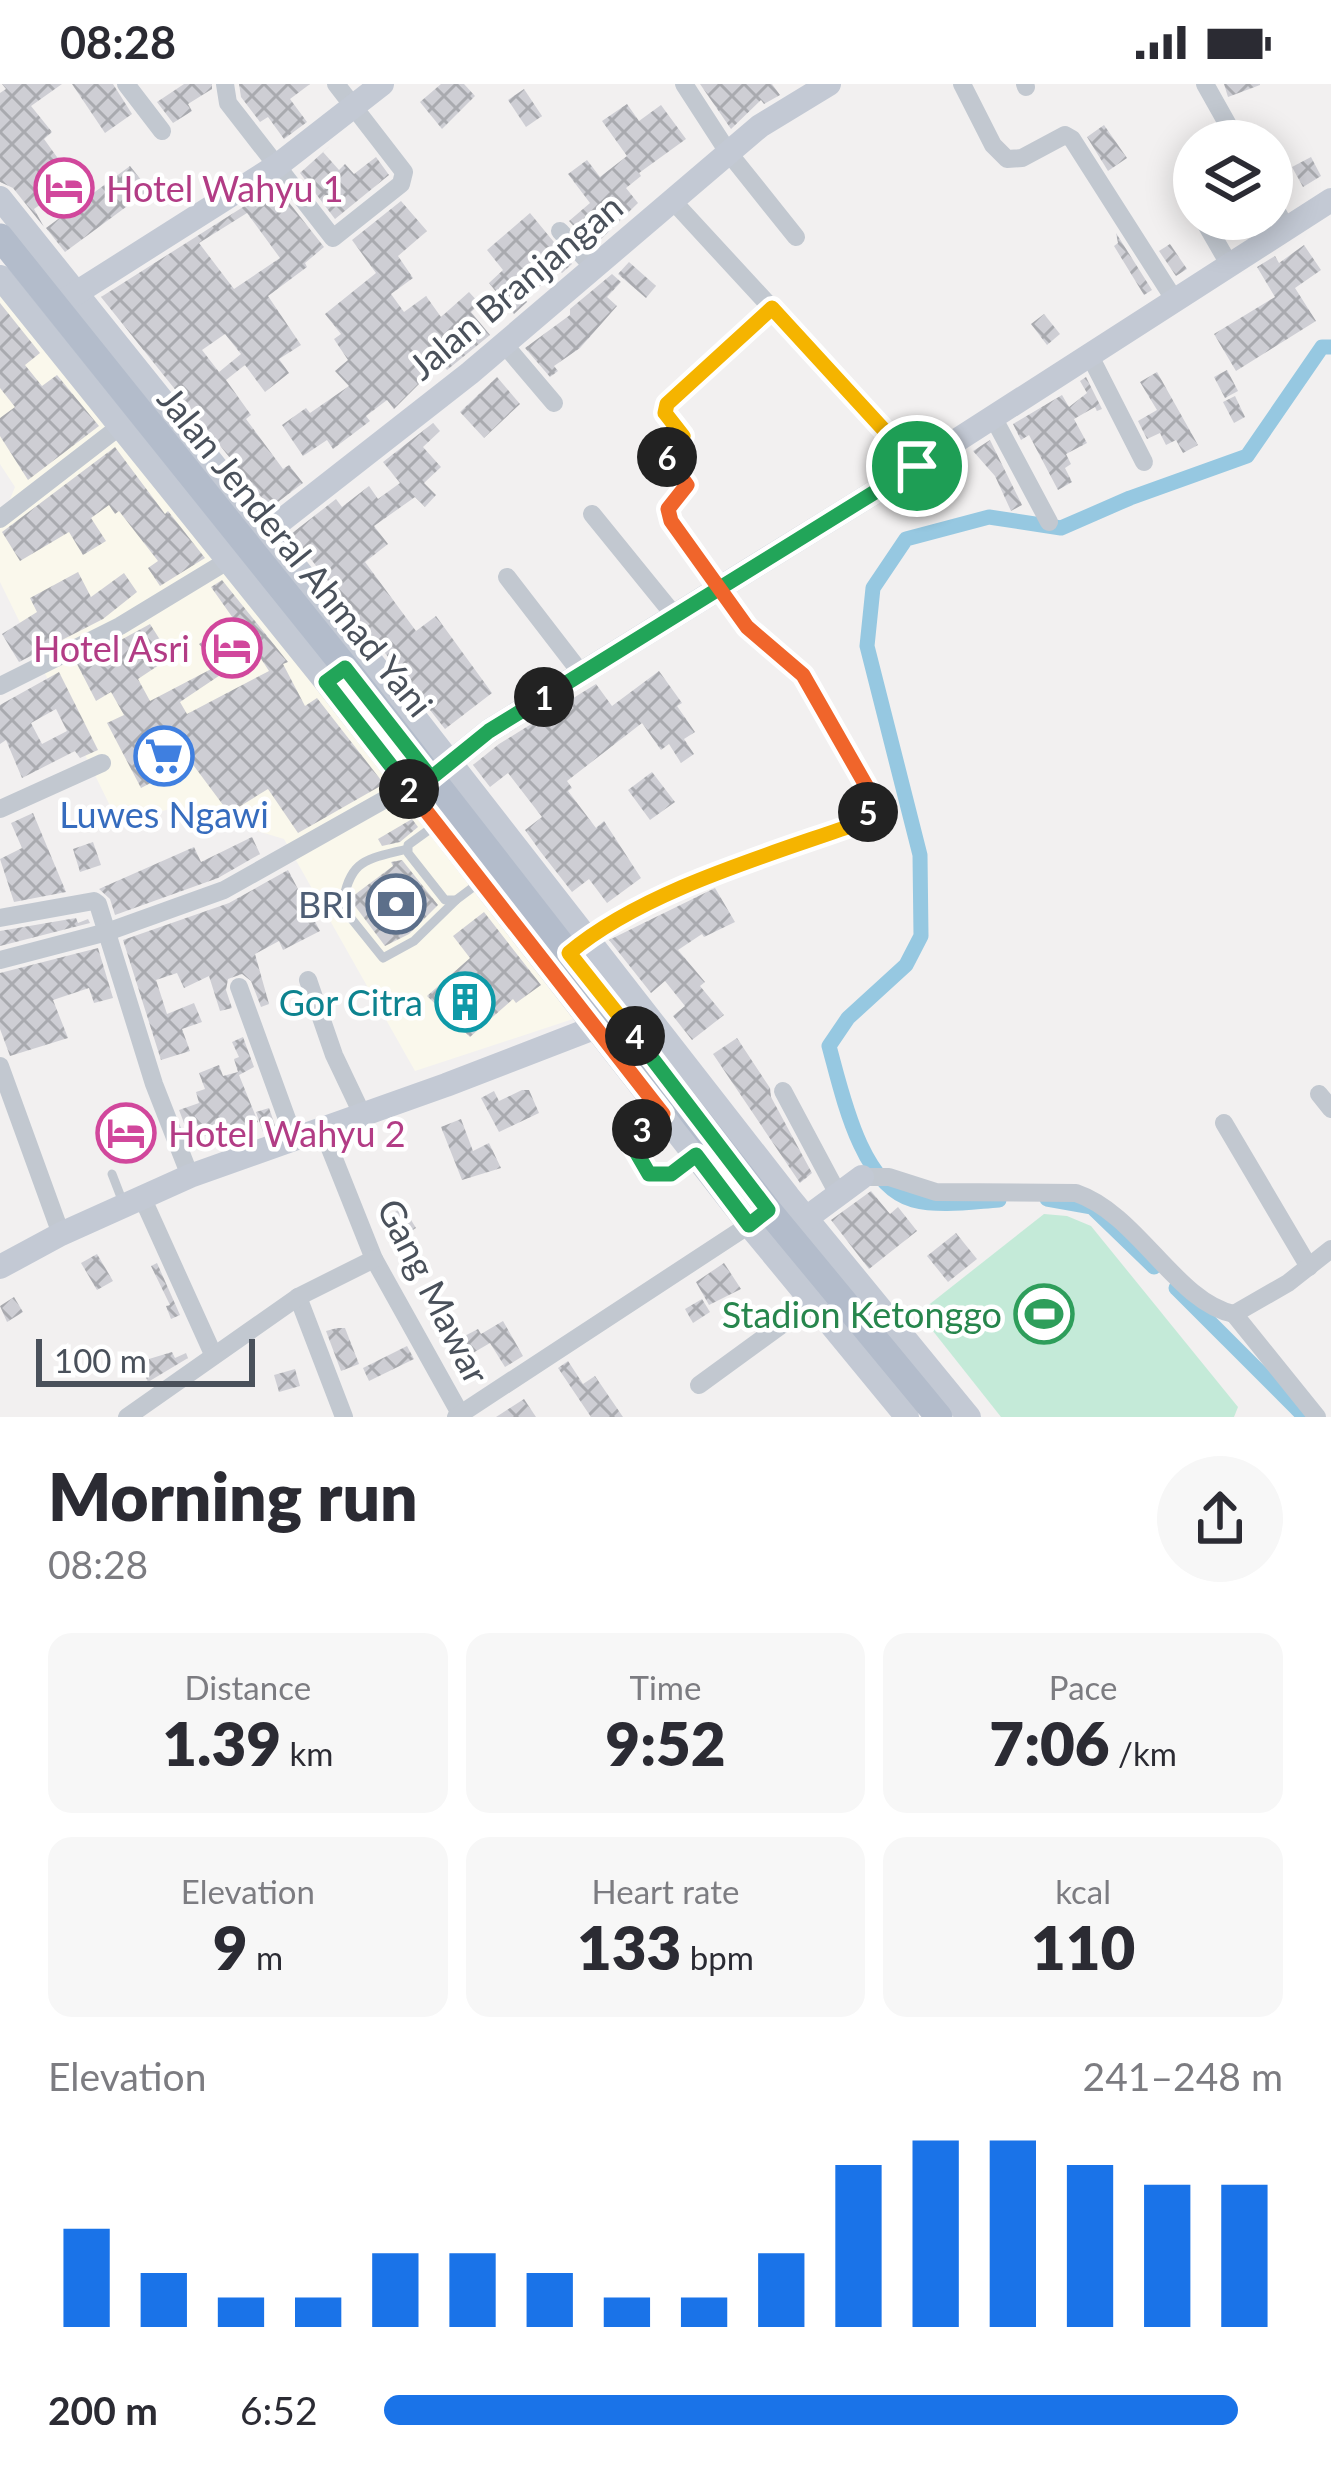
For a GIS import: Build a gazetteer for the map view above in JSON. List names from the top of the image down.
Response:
{
  "streets": {
    "main road": ["Jalan Jenderal Ahmad Yani"],
    "street": ["Jalan Branjangan", "Gang Mawar"]
  },
  "crossings": [
    ["Jalan Branjangan", "Jalan Jenderal Ahmad Yani"]
  ],
  "places": {
    "hotel": ["Hotel Wahyu 1", "Hotel Asri", "Hotel Wahyu 2"],
    "supermarket": ["Luwes Ngawi"],
    "bank": ["BRI"],
    "building": ["Gor Citra"],
    "sports": ["Stadion Ketonggo"]
  },
  "scale_bar": "100 m",
  "page": {
    "status": "08:28",
    "pins": [
      "6",
      "1",
      "2",
      "5",
      "4",
      "3"
    ],
    "scale": "100 m",
    "heading": ["Morning run", "08:28"],
    "stats": [
      ["Distance", "1.39 km"],
      ["Time", "9:52"],
      ["Pace", "7:06 /km"],
      ["Elevation", "9 m"],
      ["Heart rate", "133 bpm"],
      ["kcal", "110"]
    ],
    "chart": ["Elevation", "241–248 m"],
    "list": [
      {
        "name": "200 m",
        "note": "6:52"
      }
    ]
  }
}
